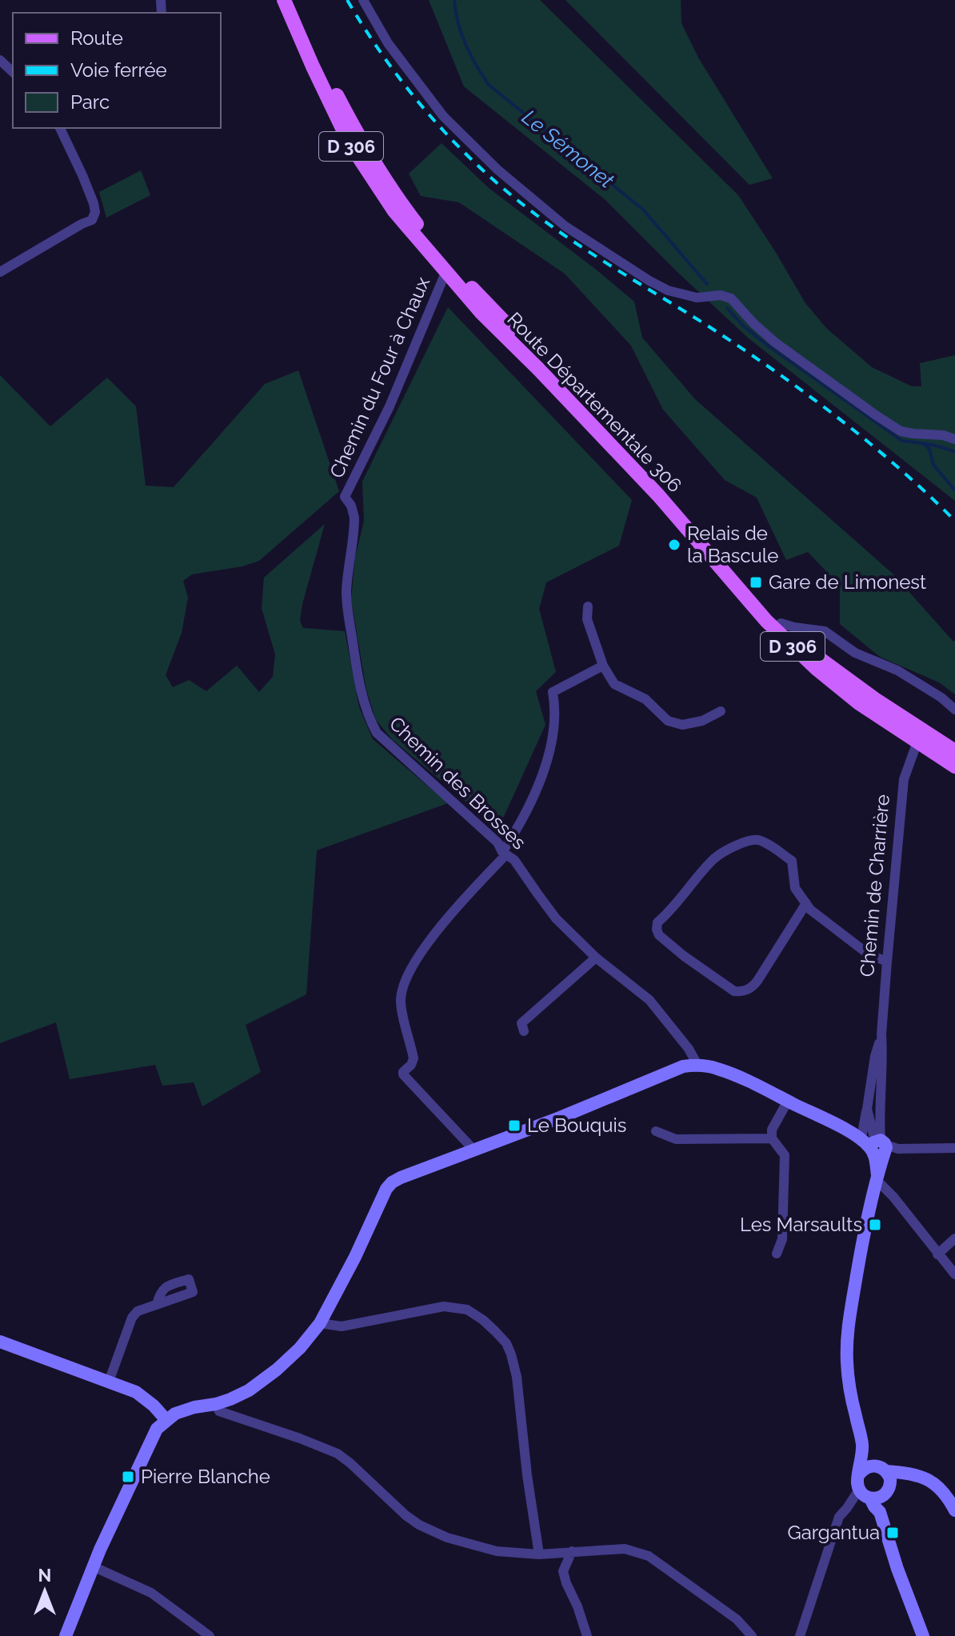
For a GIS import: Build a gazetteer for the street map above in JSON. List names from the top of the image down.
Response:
{
  "streets": {
    "main road": ["D 306", "Route Départementale 306"],
    "street": ["Chemin du Four à Chaux", "Chemin des Brosses", "Chemin de Charrière"]
  },
  "crossings": [
    ["Chemin du Four à Chaux", "Route Départementale 306"],
    ["Chemin du Four à Chaux", "Chemin des Brosses"],
    ["Route Départementale 306", "Chemin de Charrière"]
  ],
  "water": ["Le Sémonet"],
  "places": {
    "other": ["Relais de la Bascule"],
    "transit": [
      "Gare de Limonest",
      "Le Bouquis",
      "Les Marsaults",
      "Pierre Blanche",
      "Gargantua"
    ]
  },
  "legend": ["Route", "Voie ferrée", "Parc"],
  "north": "top"
}
